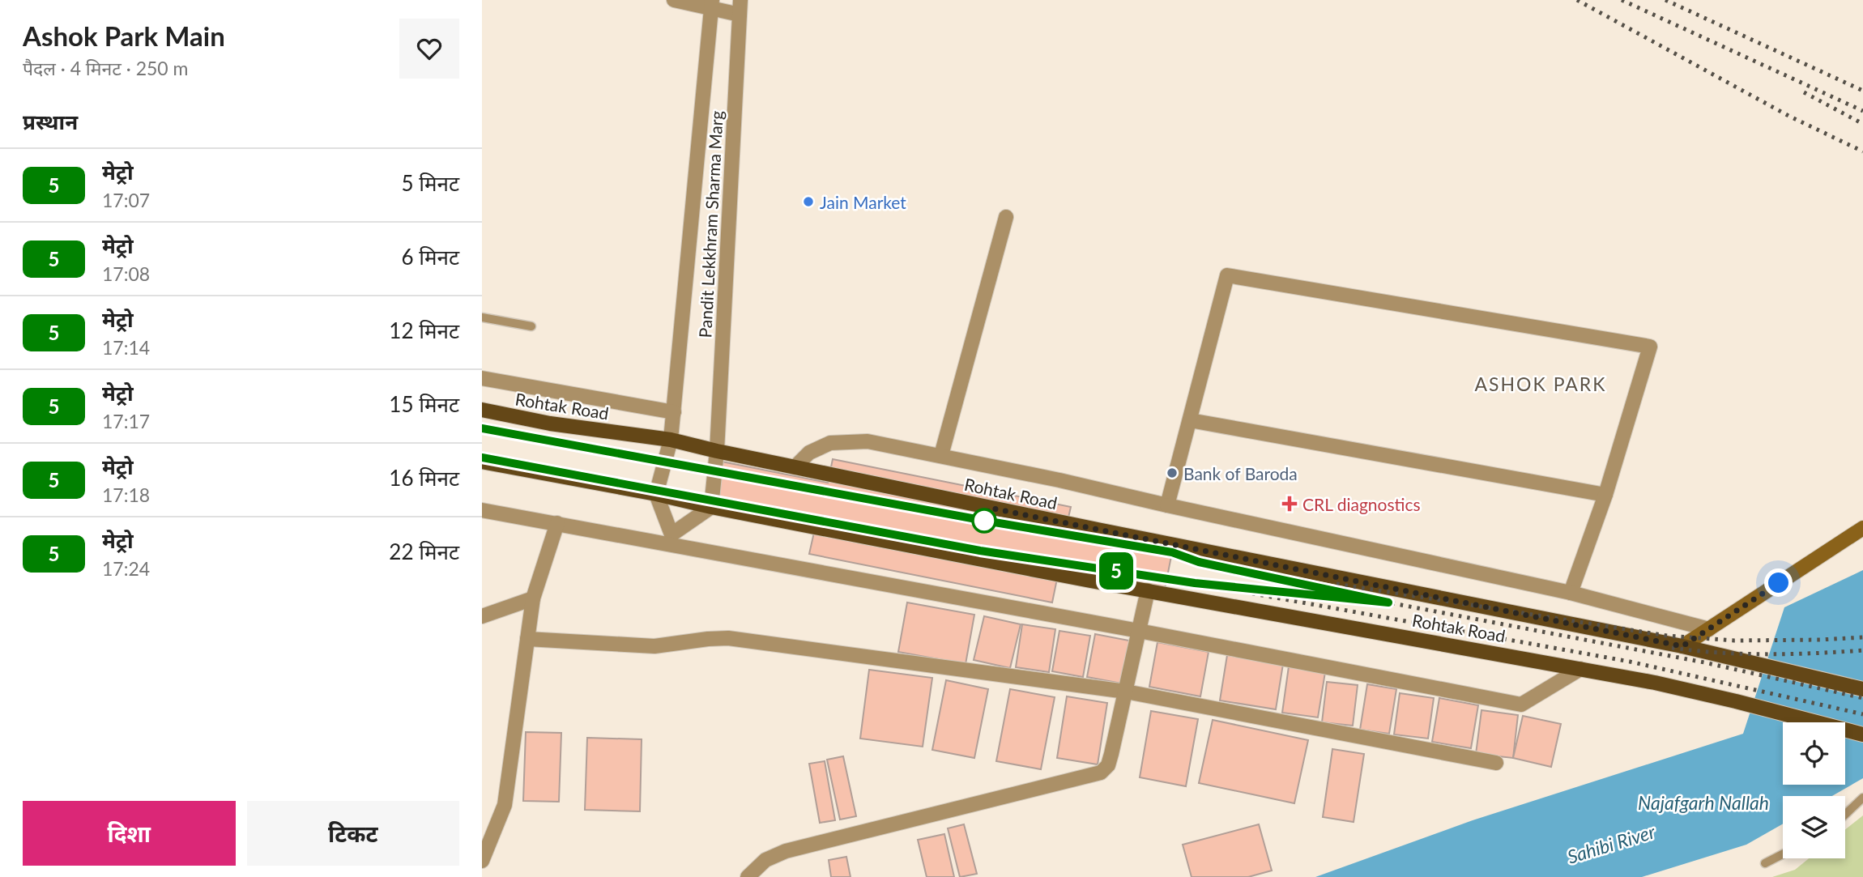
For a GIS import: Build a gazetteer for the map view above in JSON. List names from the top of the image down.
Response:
{
  "streets": {
    "main road": ["Rohtak Road"],
    "street": ["Pandit Lekkhram Sharma Marg"]
  },
  "crossings": [
    ["Pandit Lekkhram Sharma Marg", "Rohtak Road"]
  ],
  "districts": ["ASHOK PARK"],
  "water": ["Najafgarh Nallah", "Sahibi River"],
  "places": {
    "other": ["Jain Market", "Bank of Baroda"],
    "health": ["CRL diagnostics"]
  },
  "lines": ["metro line 5"],
  "page": {
    "heading": [
      ["Ashok Park Main", "पैदल · 4 मिनट · 250 m"],
      "प्रस्थान"
    ],
    "on_map": "5",
    "list": [
      {
        "mark": "5",
        "name": "मेट्रो",
        "note": "17:07",
        "value": "5 मिनट"
      },
      {
        "mark": "5",
        "name": "मेट्रो",
        "note": "17:08",
        "value": "6 मिनट"
      },
      {
        "mark": "5",
        "name": "मेट्रो",
        "note": "17:14",
        "value": "12 मिनट"
      },
      {
        "mark": "5",
        "name": "मेट्रो",
        "note": "17:17",
        "value": "15 मिनट"
      },
      {
        "mark": "5",
        "name": "मेट्रो",
        "note": "17:18",
        "value": "16 मिनट"
      },
      {
        "mark": "5",
        "name": "मेट्रो",
        "note": "17:24",
        "value": "22 मिनट"
      }
    ],
    "buttons": ["दिशा", "टिकट"]
  }
}
